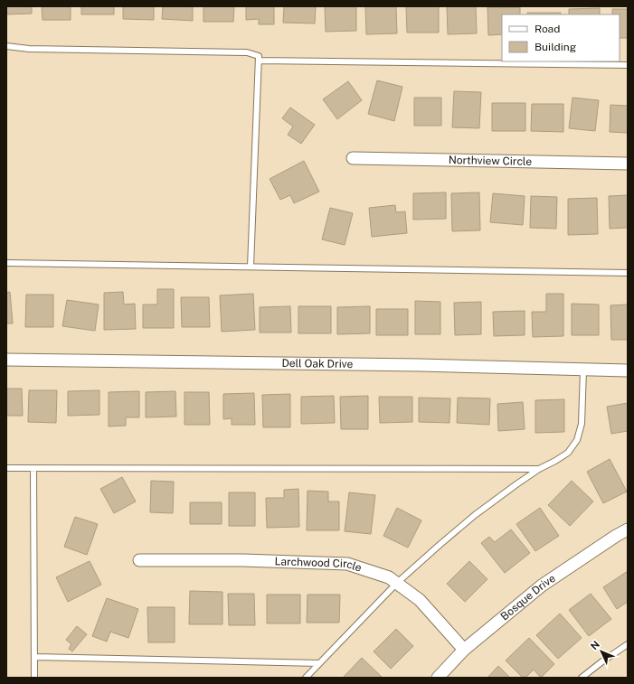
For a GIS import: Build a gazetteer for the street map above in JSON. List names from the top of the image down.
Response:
{
  "streets": {
    "street": [
      "Northview Circle",
      "Dell Oak Drive",
      "Larchwood Circle",
      "Bosque Drive"
    ]
  },
  "crossings": [
    ["Larchwood Circle", "Bosque Drive"]
  ],
  "legend": ["Road", "Building"],
  "north": "top left"
}
